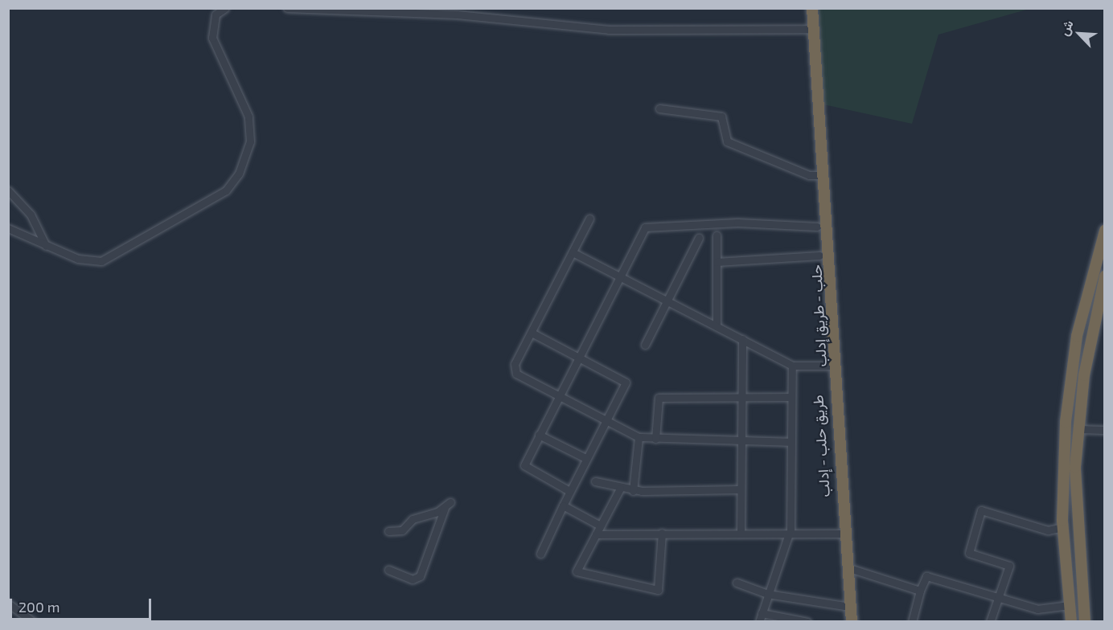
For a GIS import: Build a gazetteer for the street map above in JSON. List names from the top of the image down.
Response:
{
  "streets": {
    "highway": ["حلب - طريق إدلب", "طريق حلب - إدلب"]
  },
  "crossings": [
    ["حلب - طريق إدلب", "طريق حلب - إدلب"]
  ],
  "scale_bar": "200 m",
  "north": "top left"
}
